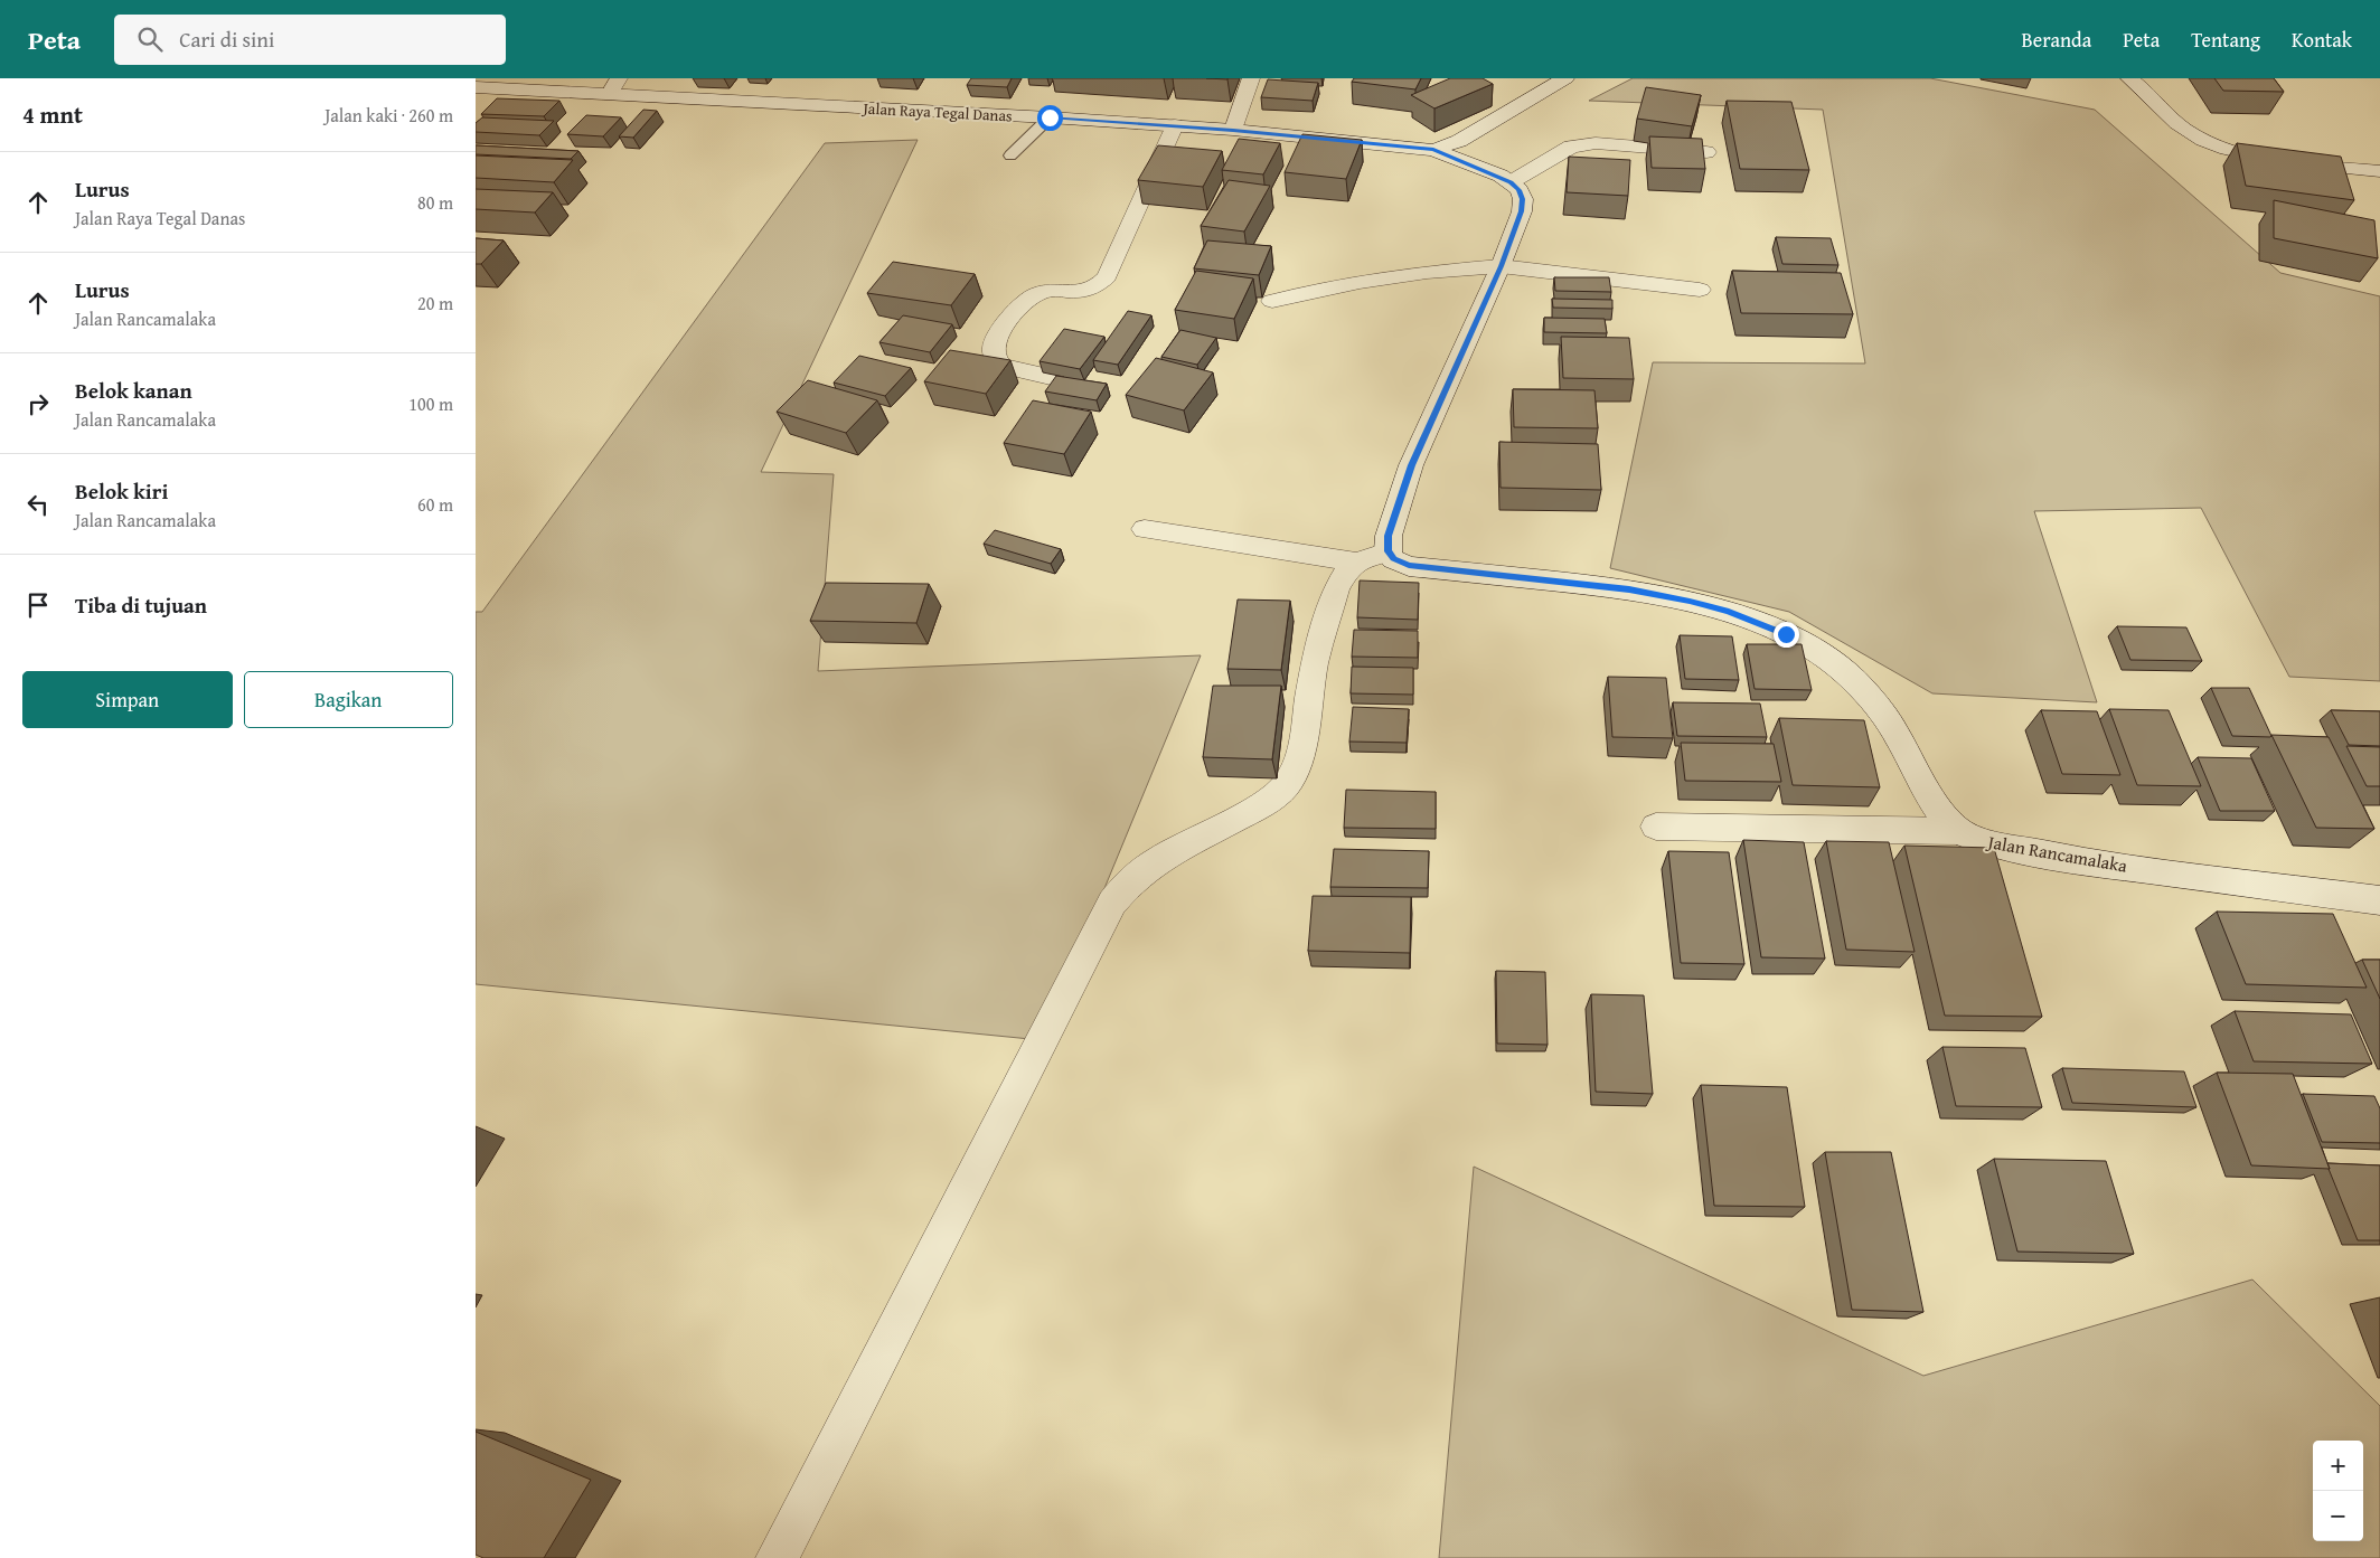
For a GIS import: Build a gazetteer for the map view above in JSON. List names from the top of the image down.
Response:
{
  "streets": {
    "street": ["Jalan Raya Tegal Danas", "Jalan Rancamalaka"]
  },
  "page": {
    "header": "Peta",
    "search": "Cari di sini",
    "nav": [
      "Beranda",
      "Peta",
      "Tentang",
      "Kontak"
    ],
    "heading": ["4 mnt", "Jalan kaki · 260 m"],
    "list": [
      ["Lurus", "Jalan Raya Tegal Danas", "80 m"],
      ["Lurus", "Jalan Rancamalaka", "20 m"],
      ["Belok kanan", "Jalan Rancamalaka", "100 m"],
      ["Belok kiri", "Jalan Rancamalaka", "60 m"],
      "Tiba di tujuan"
    ],
    "buttons": ["Simpan", "Bagikan"],
    "map_buttons": ["+", "−"]
  }
}
